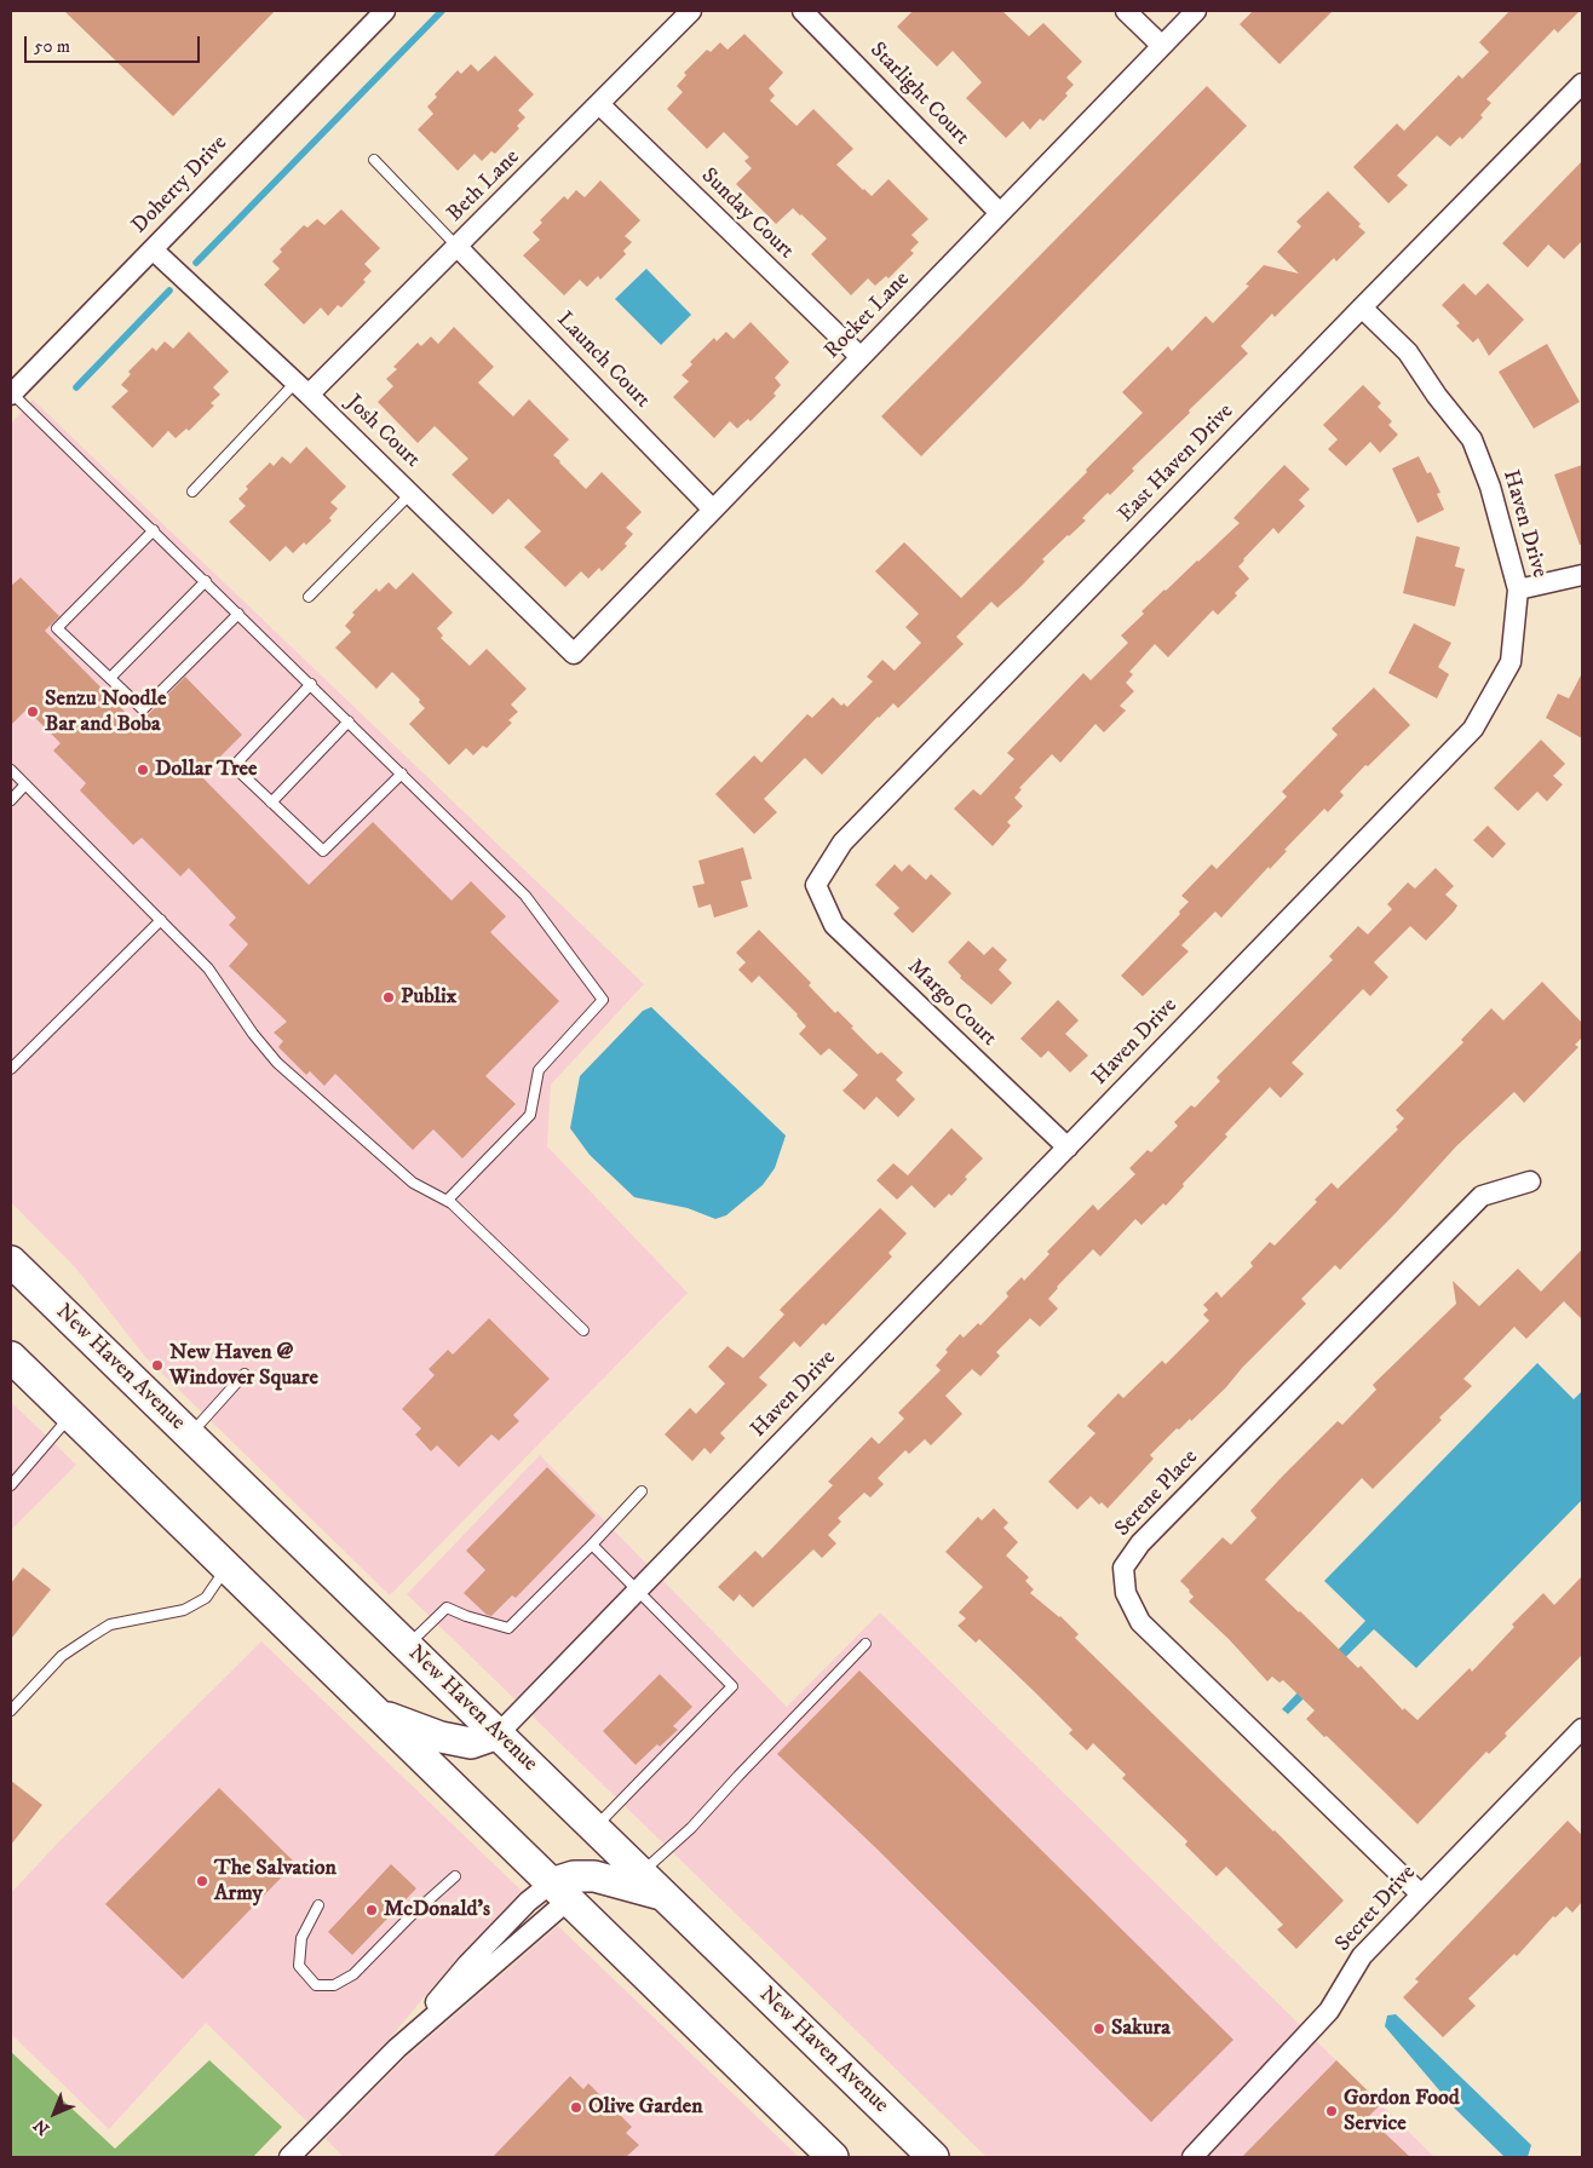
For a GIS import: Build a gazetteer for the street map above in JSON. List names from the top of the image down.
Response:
{
  "streets": {
    "main road": ["New Haven Avenue"],
    "street": [
      "Starlight Court",
      "Doherty Drive",
      "Beth Lane",
      "Sunday Court",
      "Rocket Lane",
      "Launch Court",
      "Josh Court",
      "East Haven Drive",
      "Haven Drive",
      "Margo Court",
      "Serene Place",
      "Secret Drive"
    ]
  },
  "crossings": [
    ["Starlight Court", "Rocket Lane"],
    ["Doherty Drive", "Josh Court"],
    ["Beth Lane", "Sunday Court"],
    ["Beth Lane", "Launch Court"],
    ["Beth Lane", "Josh Court"],
    ["Sunday Court", "Rocket Lane"],
    ["Rocket Lane", "Launch Court"],
    ["Rocket Lane", "Josh Court"],
    ["East Haven Drive", "Haven Drive"],
    ["East Haven Drive", "Margo Court"],
    ["Haven Drive", "Margo Court"],
    ["Haven Drive", "New Haven Avenue"],
    ["Serene Place", "Secret Drive"]
  ],
  "places": [
    "Senzu Noodle Bar and Boba",
    "Dollar Tree",
    "Publix",
    "New Haven @ Windover Square",
    "The Salvation Army",
    "McDonald's",
    "Sakura",
    "Olive Garden",
    "Gordon Food Service"
  ],
  "scale_bar": "50 m",
  "north": "bottom left"
}
